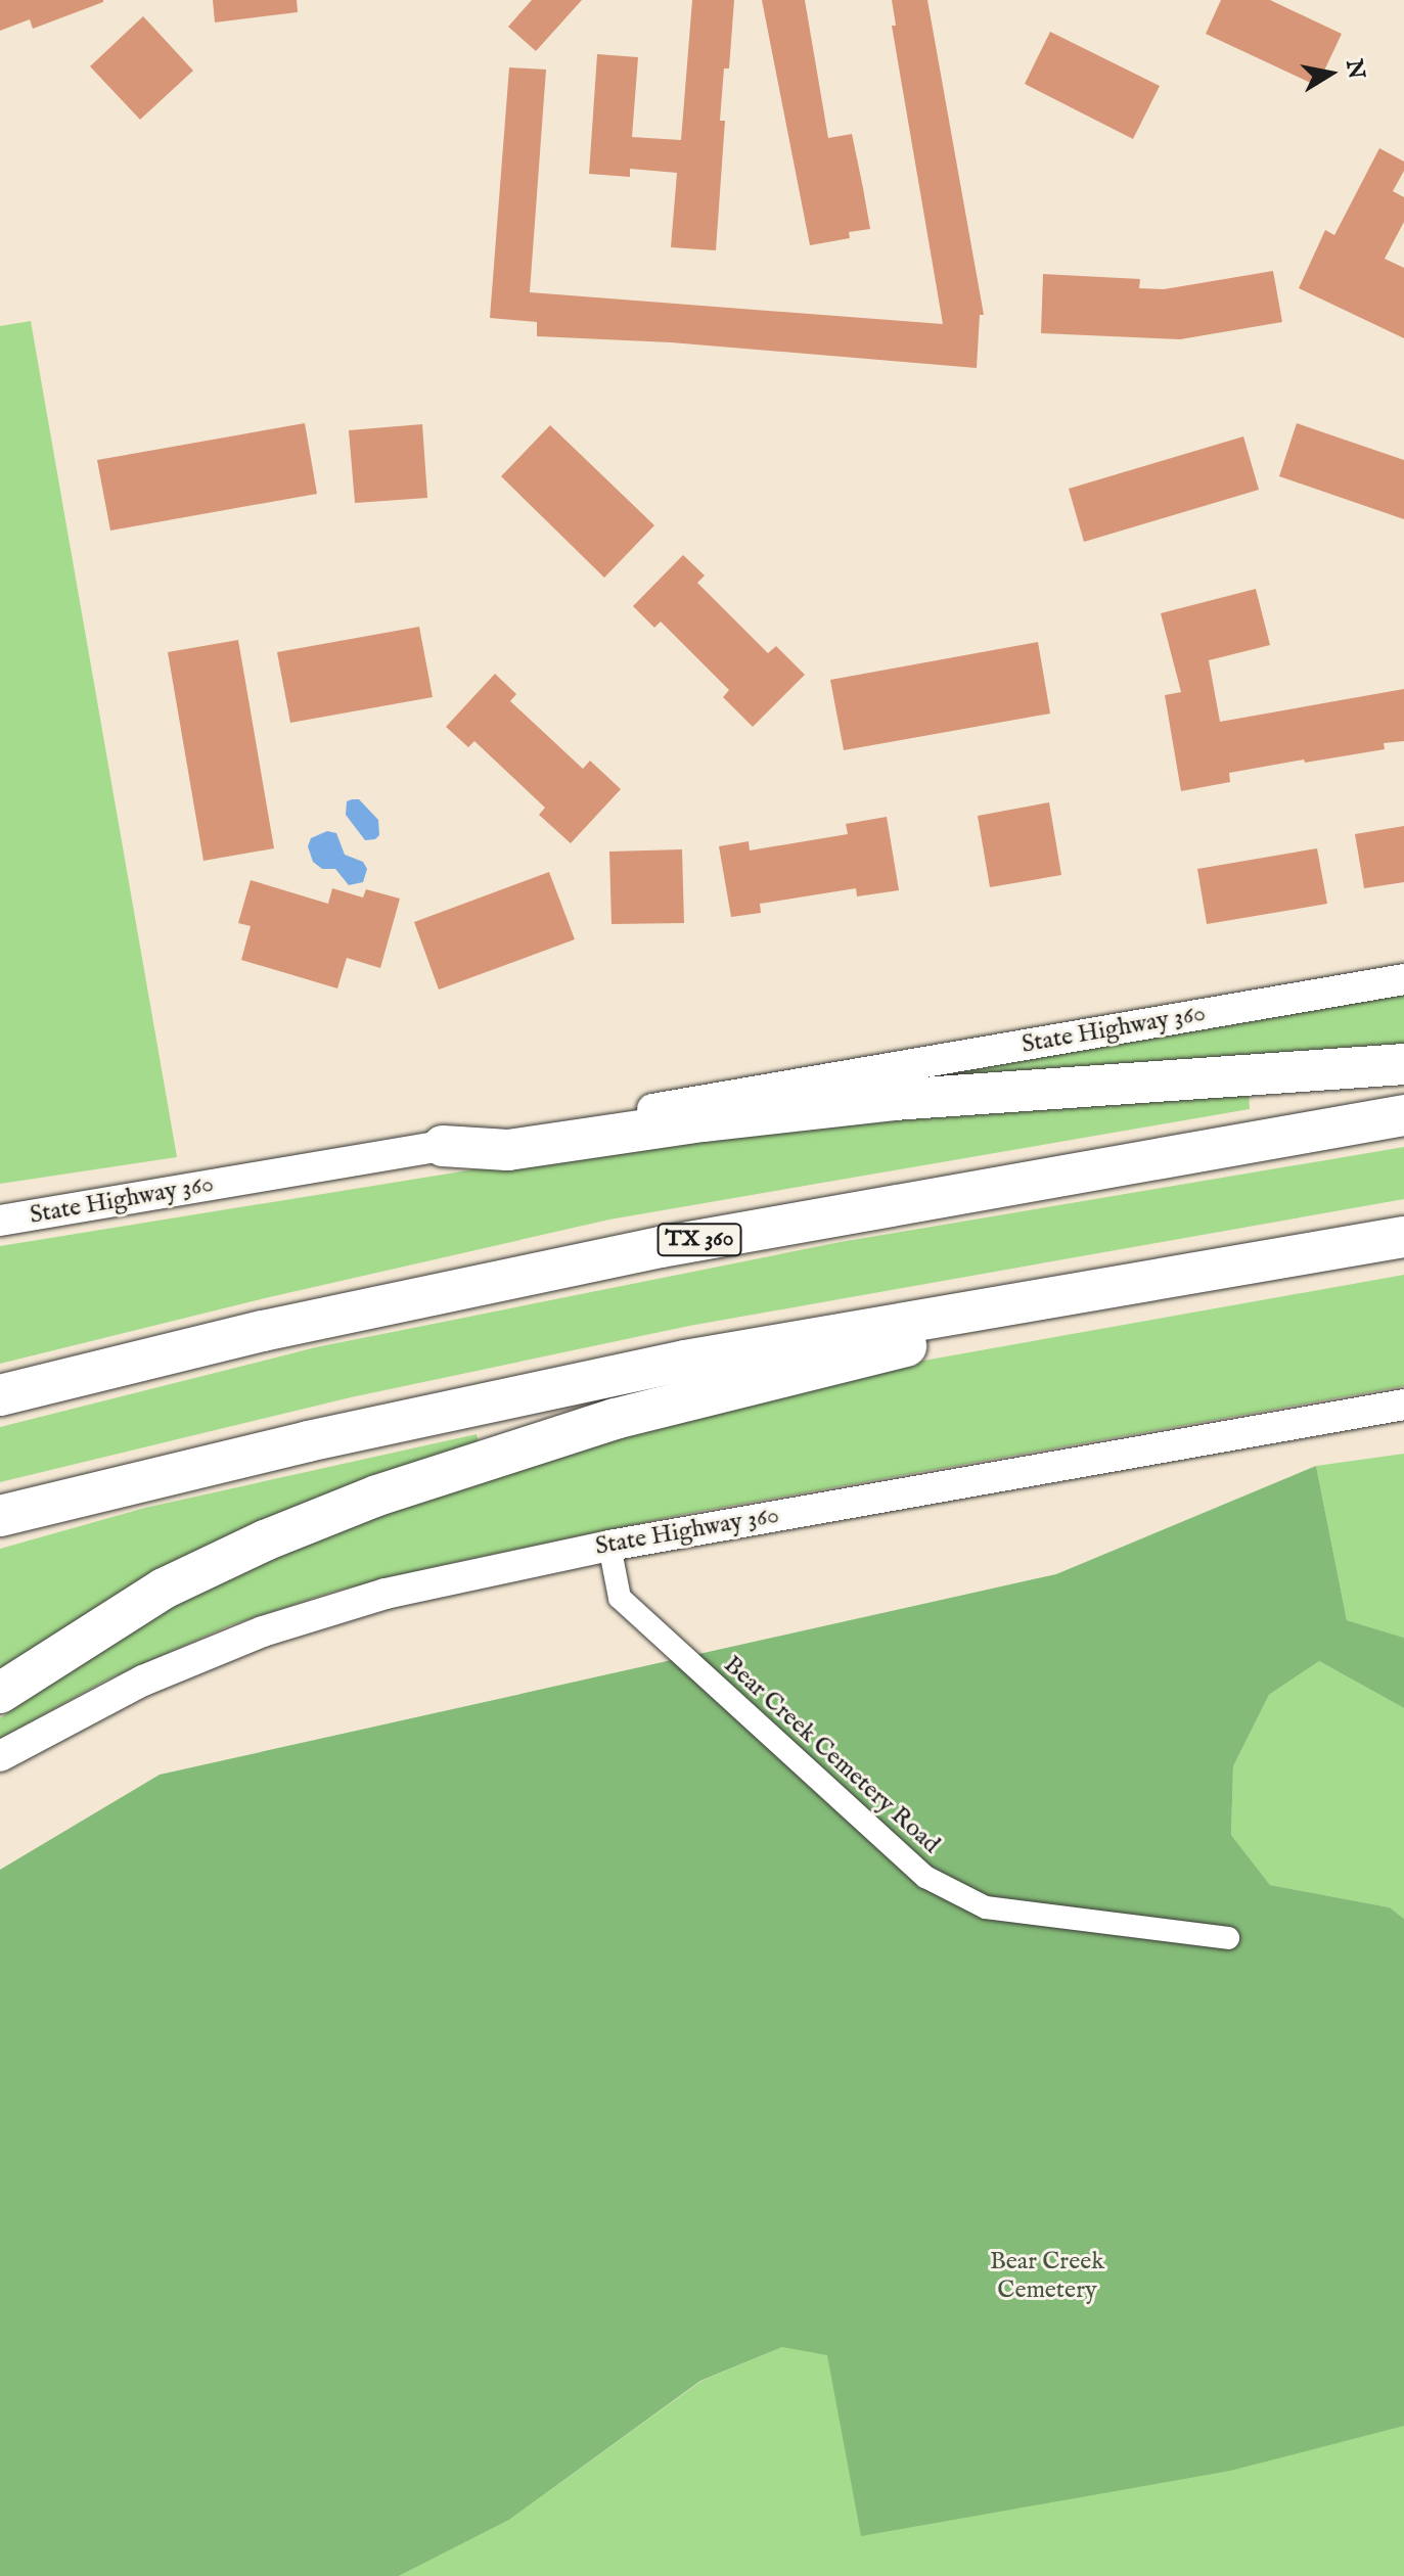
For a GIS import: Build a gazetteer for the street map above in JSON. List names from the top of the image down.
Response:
{
  "streets": {
    "highway": ["TX 360"],
    "main road": ["State Highway 360"],
    "street": ["Bear Creek Cemetery Road"]
  },
  "crossings": [
    ["State Highway 360", "Bear Creek Cemetery Road"]
  ],
  "parks": ["Bear Creek Cemetery"],
  "north": "right"
}
